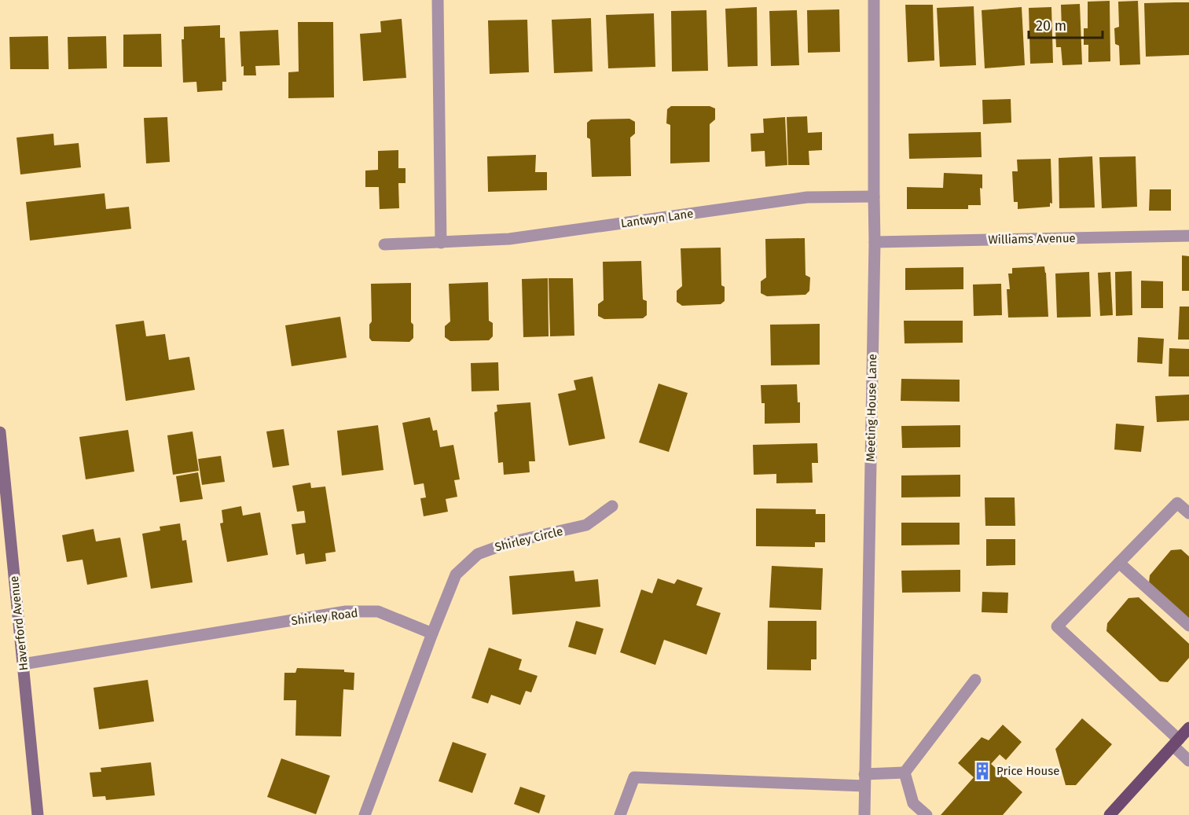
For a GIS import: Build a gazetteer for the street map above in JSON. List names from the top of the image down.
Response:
{
  "streets": {
    "street": [
      "Lantwyn Lane",
      "Williams Avenue",
      "Meeting House Lane",
      "Shirley Circle",
      "Shirley Road",
      "Haverford Avenue"
    ]
  },
  "crossings": [
    ["Lantwyn Lane", "Meeting House Lane"],
    ["Williams Avenue", "Meeting House Lane"],
    ["Shirley Circle", "Shirley Road"],
    ["Shirley Road", "Haverford Avenue"]
  ],
  "places": {
    "building": ["Price House"]
  },
  "scale_bar": "20 m"
}
